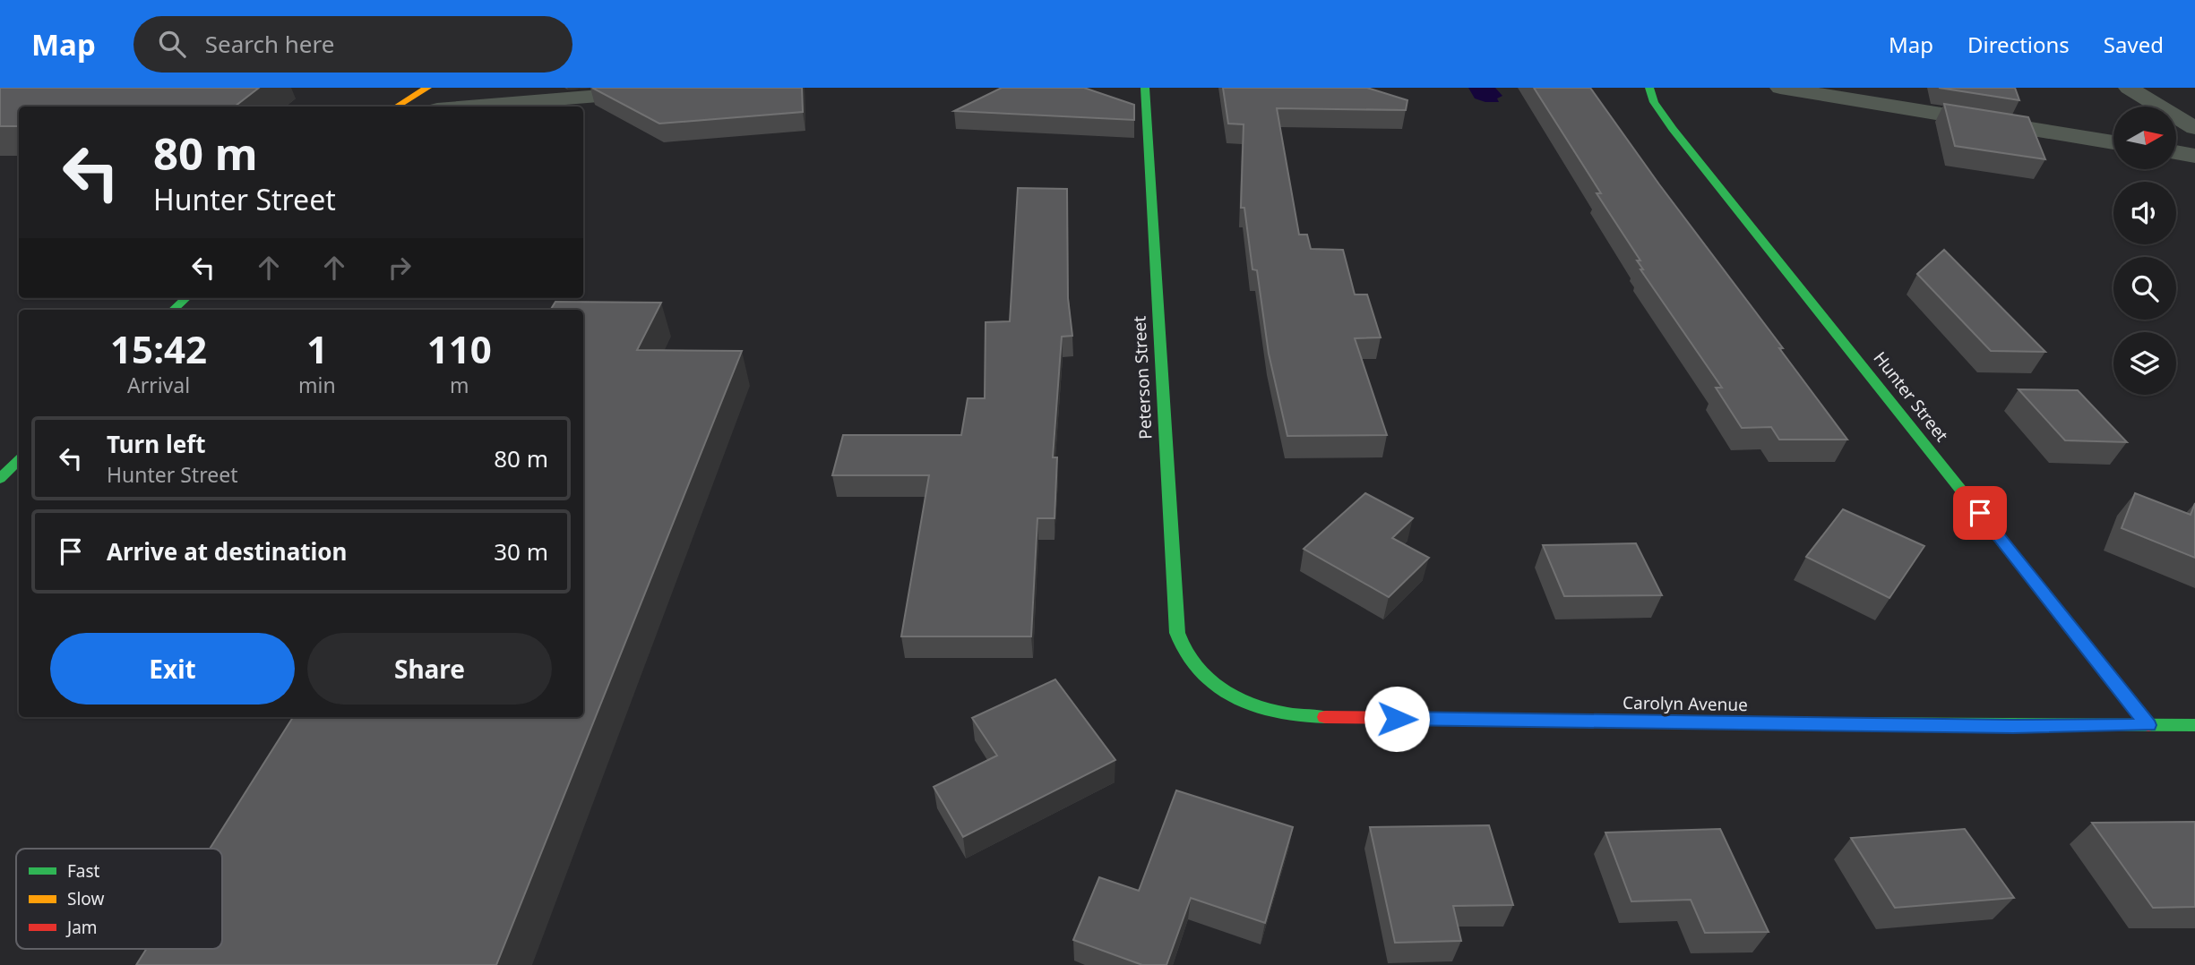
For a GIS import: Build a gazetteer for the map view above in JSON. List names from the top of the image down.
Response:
{
  "streets": {
    "street": ["Peterson Street", "Hunter Street", "Carolyn Avenue"]
  },
  "crossings": [
    ["Peterson Street", "Carolyn Avenue"],
    ["Hunter Street", "Carolyn Avenue"]
  ],
  "legend": ["Fast", "Slow", "Jam"],
  "north": "right",
  "page": {
    "header": "Map",
    "search": "Search here",
    "nav": ["Map", "Directions", "Saved"],
    "turn": ["80 m", "Hunter Street"],
    "eta": [
      "15:42",
      "Arrival",
      "1",
      "min",
      "110",
      "m"
    ],
    "list": [
      {
        "name": "Turn left",
        "note": "Hunter Street",
        "value": "80 m"
      },
      {
        "name": "Arrive at destination",
        "value": "30 m"
      }
    ],
    "buttons": ["Exit", "Share"]
  }
}
